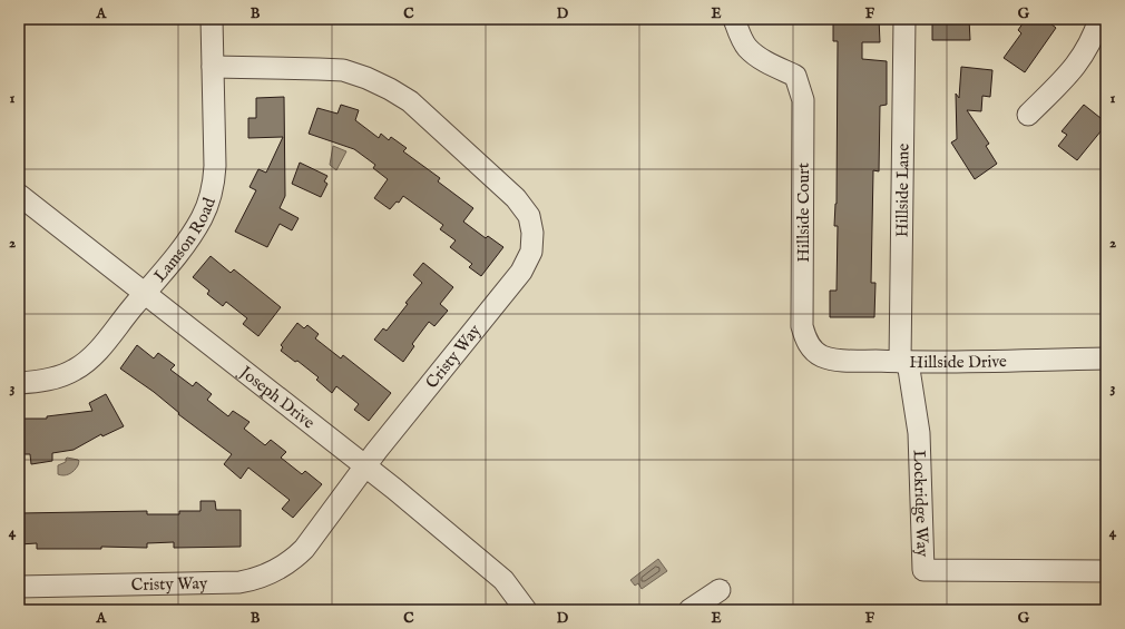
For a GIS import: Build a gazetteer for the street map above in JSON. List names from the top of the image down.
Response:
{
  "streets": {
    "street": [
      "Hillside Lane",
      "Hillside Court",
      "Lamson Road",
      "Cristy Way",
      "Hillside Drive",
      "Joseph Drive",
      "Lockridge Way"
    ]
  },
  "crossings": [
    ["Hillside Lane", "Hillside Drive"],
    ["Hillside Lane", "Lockridge Way"],
    ["Hillside Court", "Hillside Drive"],
    ["Lamson Road", "Cristy Way"],
    ["Lamson Road", "Joseph Drive"],
    ["Cristy Way", "Joseph Drive"],
    ["Hillside Drive", "Lockridge Way"]
  ],
  "grid": {
    "columns": [
      "A",
      "B",
      "C",
      "D",
      "E",
      "F",
      "G"
    ],
    "rows": [
      "1",
      "2",
      "3",
      "4"
    ]
  }
}
